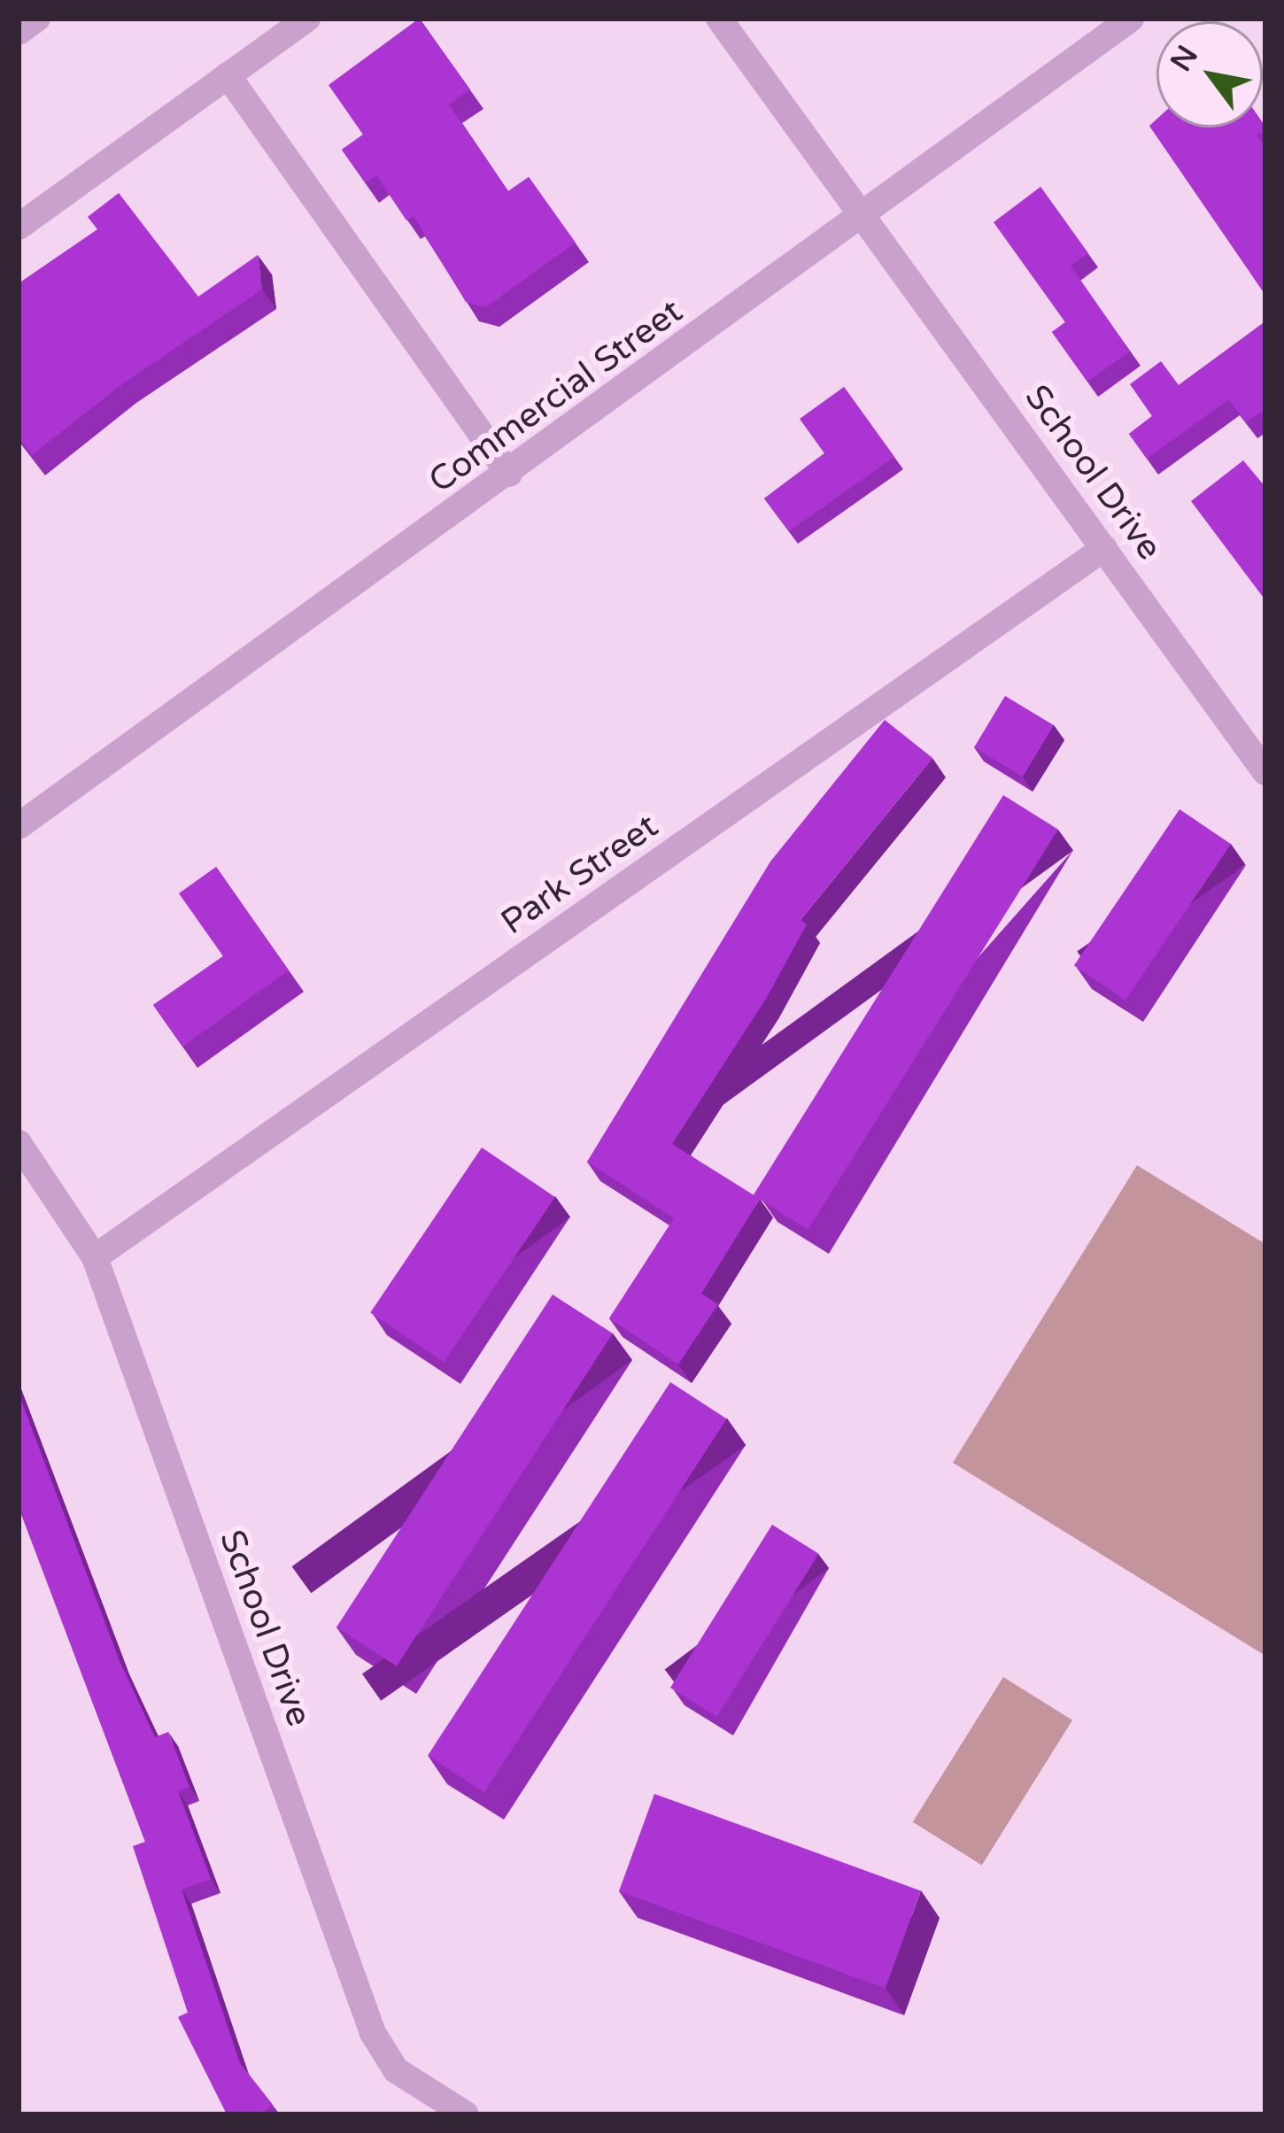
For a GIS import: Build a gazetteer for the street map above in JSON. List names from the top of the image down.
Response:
{
  "streets": {
    "street": ["Commercial Street", "School Drive", "Park Street"]
  },
  "crossings": [
    ["Commercial Street", "School Drive"],
    ["School Drive", "Park Street"]
  ],
  "north": "top left"
}
